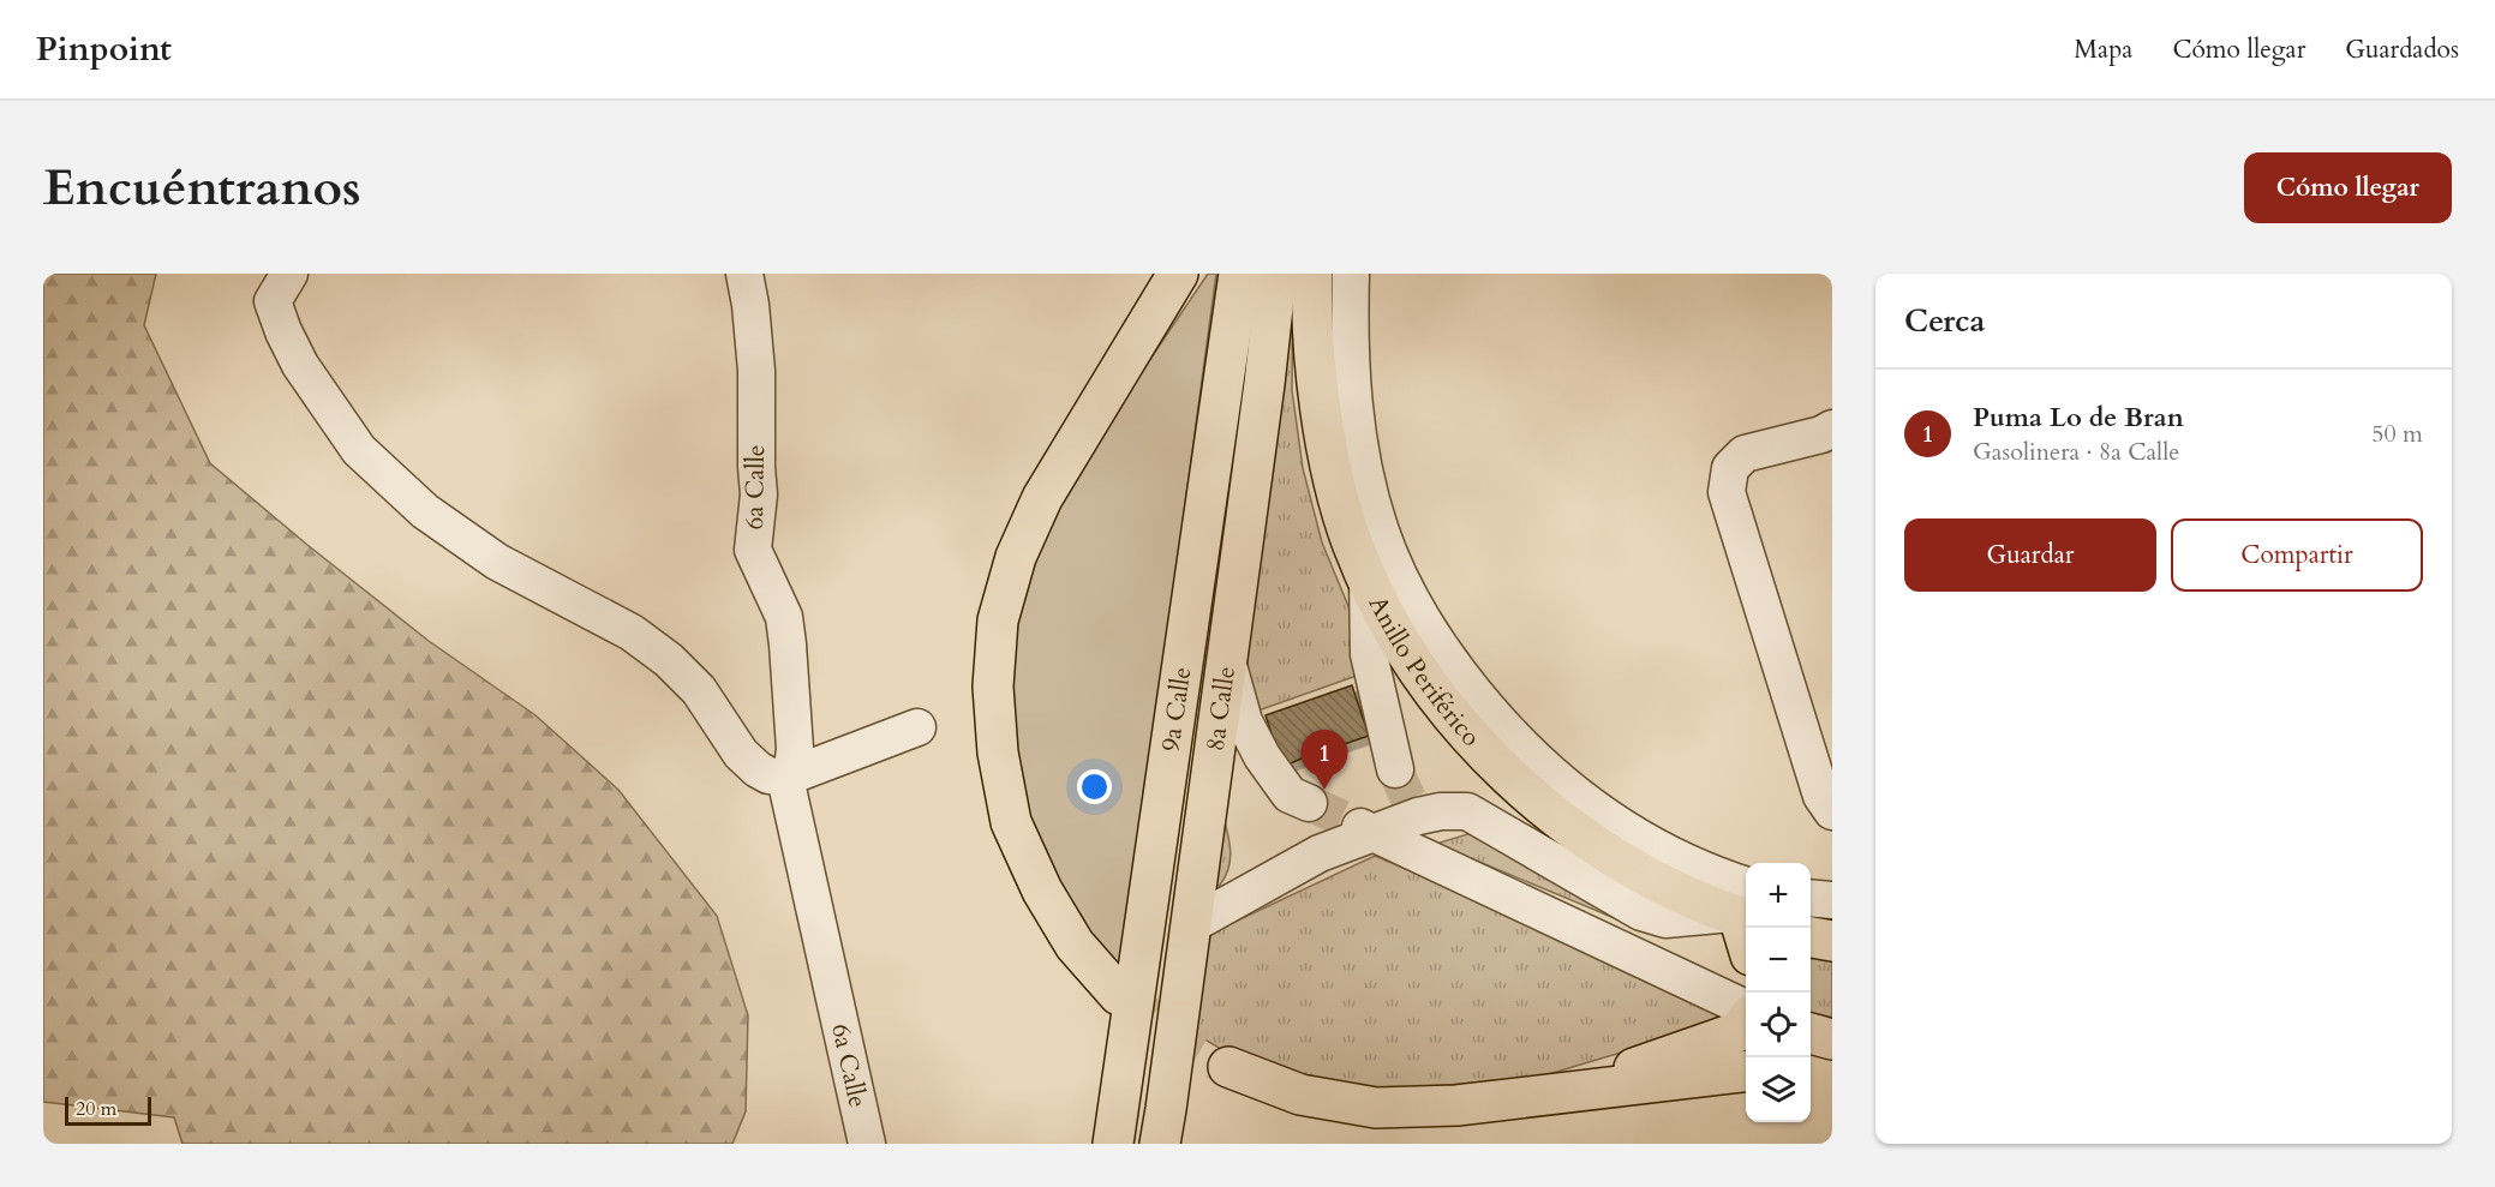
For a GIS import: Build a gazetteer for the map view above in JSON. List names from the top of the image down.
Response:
{
  "streets": {
    "main road": ["Anillo Periférico", "9a Calle", "8a Calle"],
    "street": ["6a Calle"]
  },
  "scale_bar": "20 m",
  "page": {
    "header": "Pinpoint",
    "nav": ["Mapa", "Cómo llegar", "Guardados"],
    "buttons": [
      "Cómo llegar",
      ["Guardar", "Compartir"]
    ],
    "title": "Encuéntranos",
    "heading": "Cerca",
    "list": [
      {
        "mark": "1",
        "name": "Puma Lo de Bran",
        "note": "Gasolinera · 8a Calle",
        "value": "50 m"
      }
    ],
    "pins": "1",
    "map_buttons": ["+", "−"],
    "scale": "20 m"
  }
}
